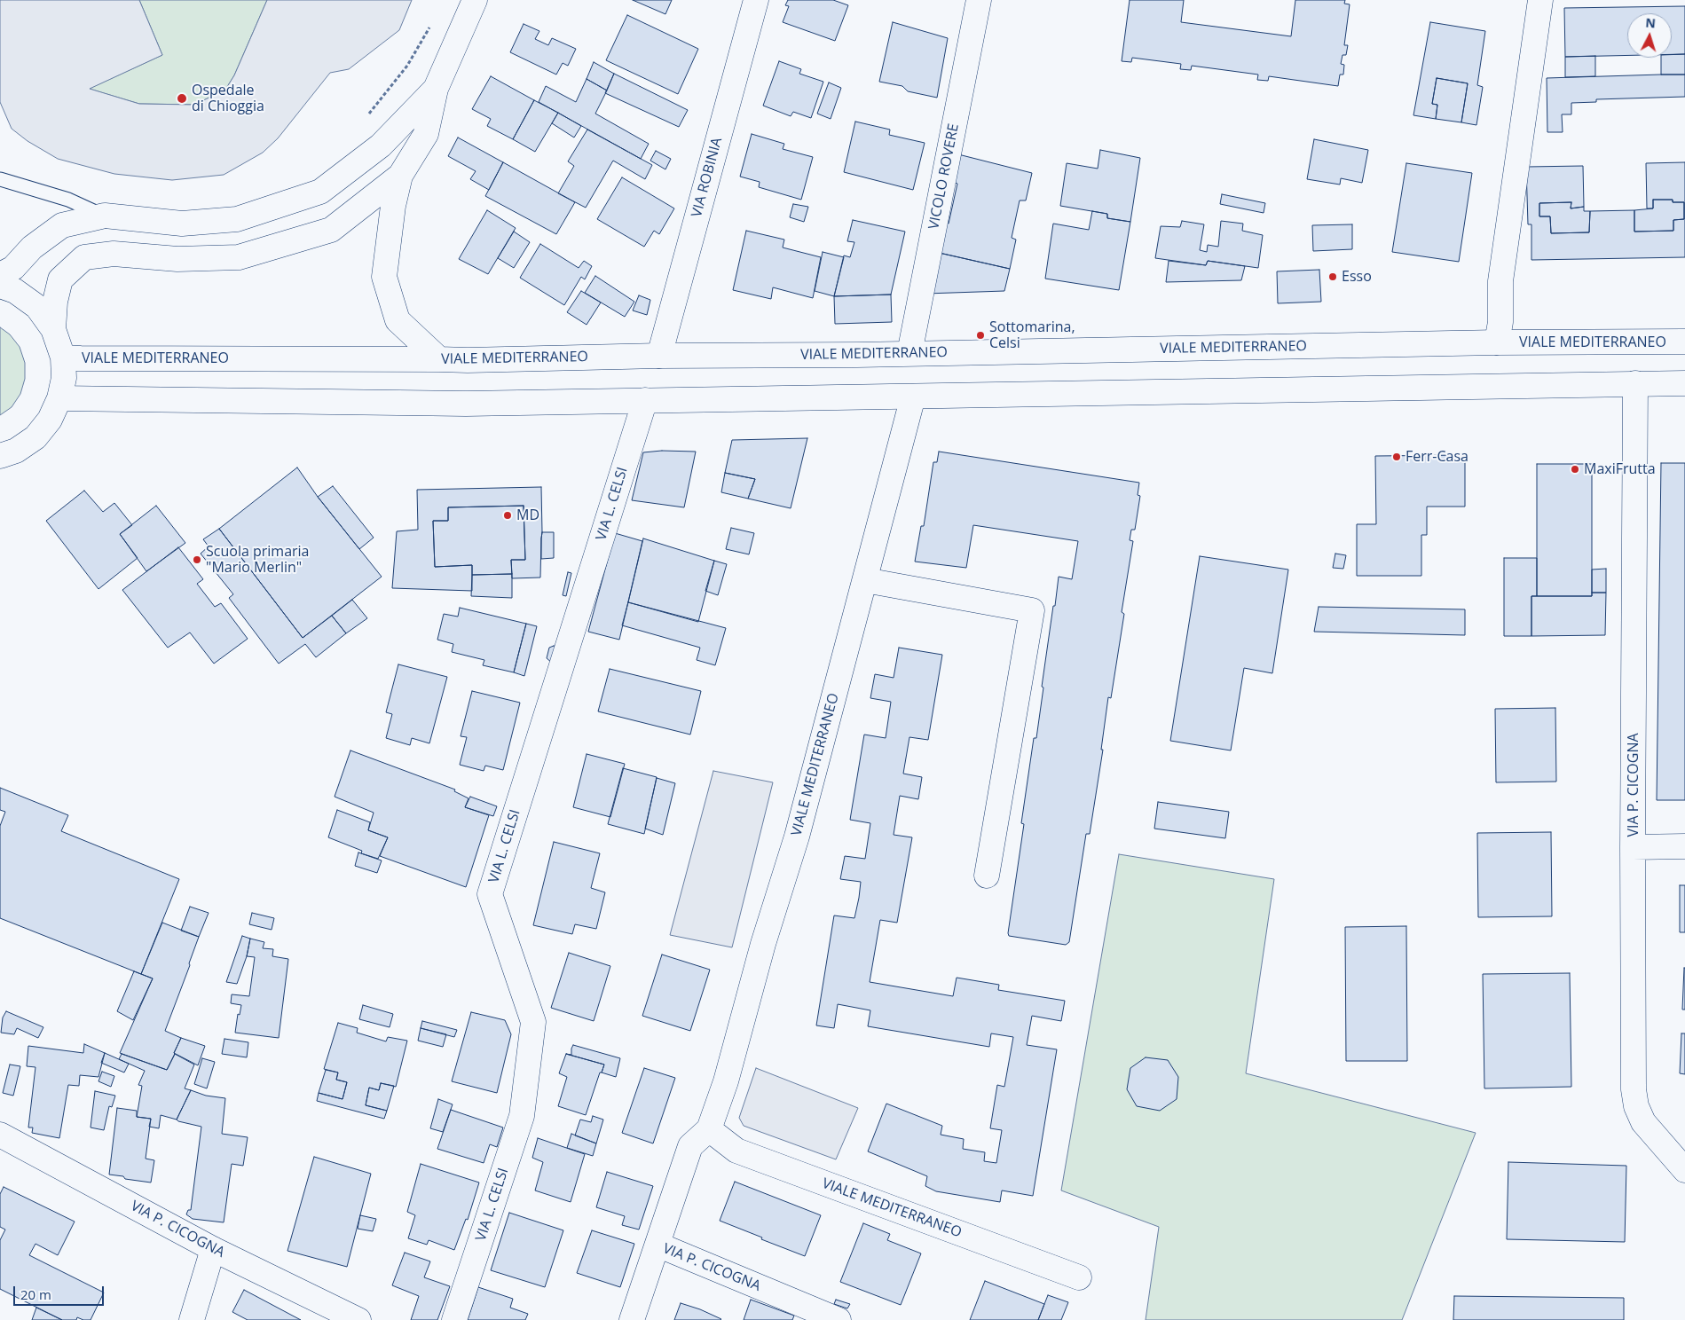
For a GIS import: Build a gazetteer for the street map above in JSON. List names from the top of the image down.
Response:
{
  "streets": {
    "street": [
      "VICOLO ROVERE",
      "VIA ROBINIA",
      "VIALE MEDITERRANEO",
      "VIA L. CELSI",
      "VIA P. CICOGNA"
    ]
  },
  "crossings": [
    ["VICOLO ROVERE", "VIALE MEDITERRANEO"],
    ["VIA ROBINIA", "VIALE MEDITERRANEO"],
    ["VIALE MEDITERRANEO", "VIA P. CICOGNA"]
  ],
  "places": [
    "Ospedale di Chioggia",
    "Esso",
    "Sottomarina, Celsi",
    "Ferr-Casa",
    "MaxiFrutta",
    "MD",
    "Scuola primaria \"Mario Merlin\""
  ],
  "scale_bar": "20 m",
  "north": "top"
}
